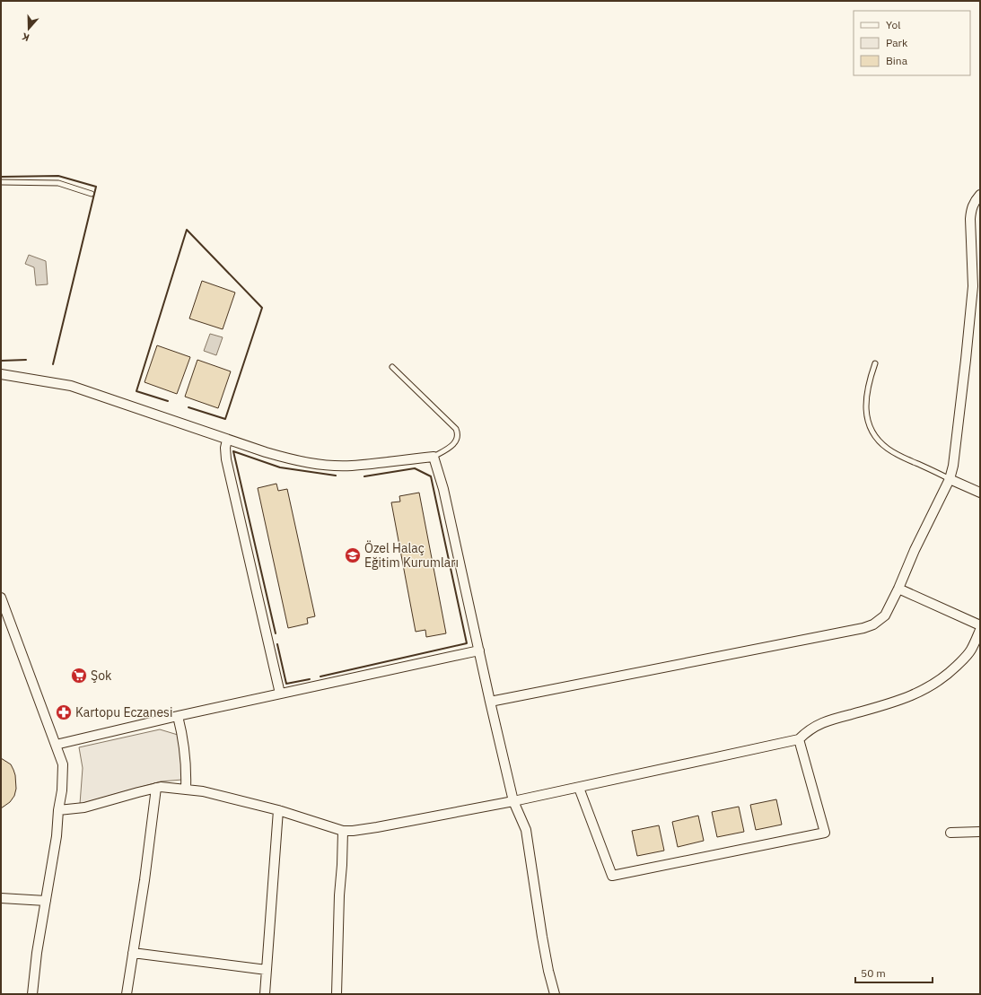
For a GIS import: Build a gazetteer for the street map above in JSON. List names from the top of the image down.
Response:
{
  "places": {
    "school or university": ["Özel Halaç Eğitim Kurumları"],
    "supermarket": ["Şok"],
    "pharmacy": ["Kartopu Eczanesi"]
  },
  "legend": ["Yol", "Park", "Bina"],
  "scale_bar": "50 m",
  "north": "bottom"
}
